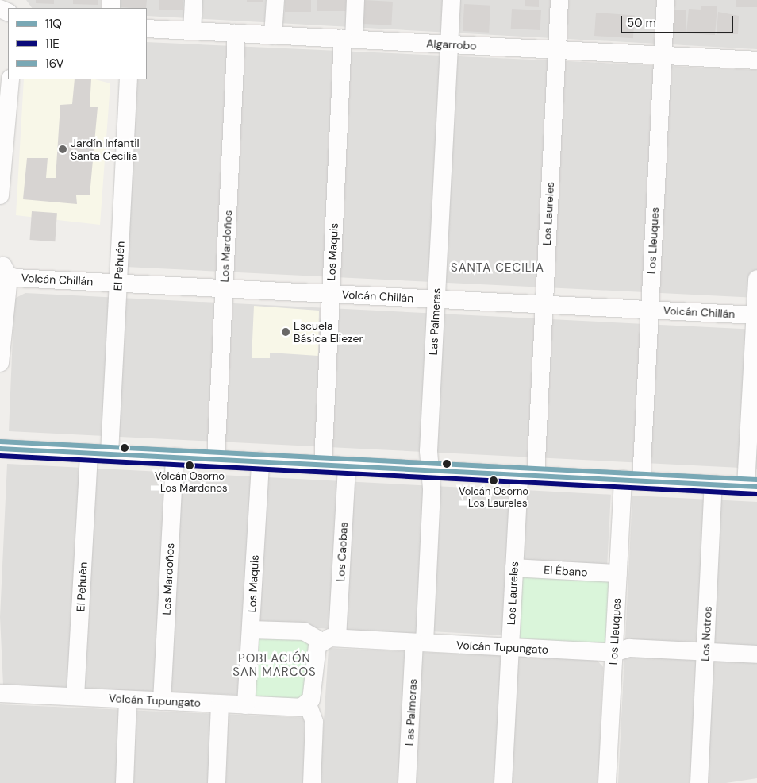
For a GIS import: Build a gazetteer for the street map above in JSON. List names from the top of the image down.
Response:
{
  "streets": {
    "street": [
      "Algarrobo",
      "Los Laureles",
      "Los Lleuques",
      "Los Mardoños",
      "Los Maquis",
      "El Pehuén",
      "Volcán Chillán",
      "Las Palmeras",
      "Los Caobas",
      "El Ébano",
      "Los Notros",
      "Volcán Tupungato"
    ]
  },
  "crossings": [
    ["Algarrobo", "Los Laureles"],
    ["Algarrobo", "Los Lleuques"],
    ["Algarrobo", "Los Mardoños"],
    ["Algarrobo", "Los Maquis"],
    ["Algarrobo", "Las Palmeras"],
    ["Los Laureles", "Volcán Chillán"],
    ["Los Laureles", "El Ébano"],
    ["Los Laureles", "Volcán Tupungato"],
    ["Los Lleuques", "Volcán Chillán"],
    ["Los Lleuques", "El Ébano"],
    ["Los Lleuques", "Volcán Tupungato"],
    ["Los Mardoños", "Volcán Chillán"],
    ["Los Mardoños", "Volcán Tupungato"],
    ["Los Maquis", "Volcán Chillán"],
    ["Los Maquis", "Volcán Tupungato"],
    ["El Pehuén", "Volcán Chillán"],
    ["El Pehuén", "Volcán Tupungato"],
    ["Volcán Chillán", "Las Palmeras"],
    ["Las Palmeras", "Volcán Tupungato"],
    ["Los Caobas", "Volcán Tupungato"],
    ["Los Notros", "Volcán Tupungato"]
  ],
  "districts": ["SANTA CECILIA", "POBLACIÓN SAN MARCOS"],
  "places": [
    "Jardín Infantil Santa Cecilia",
    "Escuela Básica Eliezer",
    "Volcán Osorno - Los Mardonos",
    "Volcán Osorno - Los Laureles"
  ],
  "lines": ["transit line 16V", "transit line 11Q", "transit line 11E"],
  "legend": ["11Q", "11E", "16V"],
  "scale_bar": "50 m"
}
